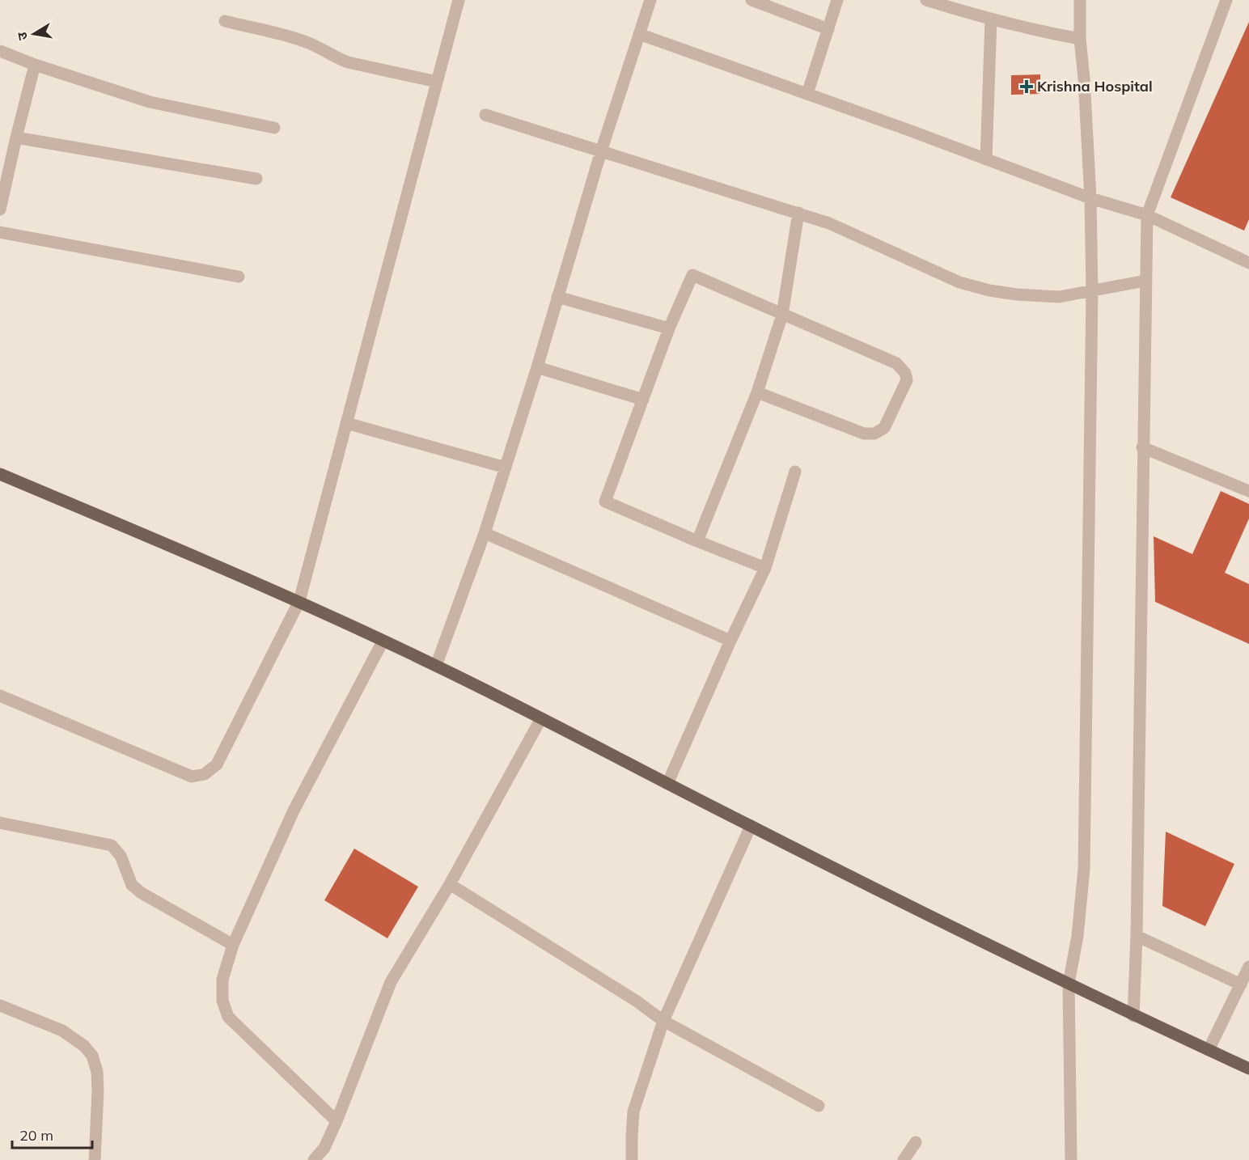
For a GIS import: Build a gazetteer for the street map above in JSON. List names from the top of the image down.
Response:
{
  "places": {
    "health": ["Krishna Hospital"]
  },
  "scale_bar": "20 m",
  "north": "left"
}
